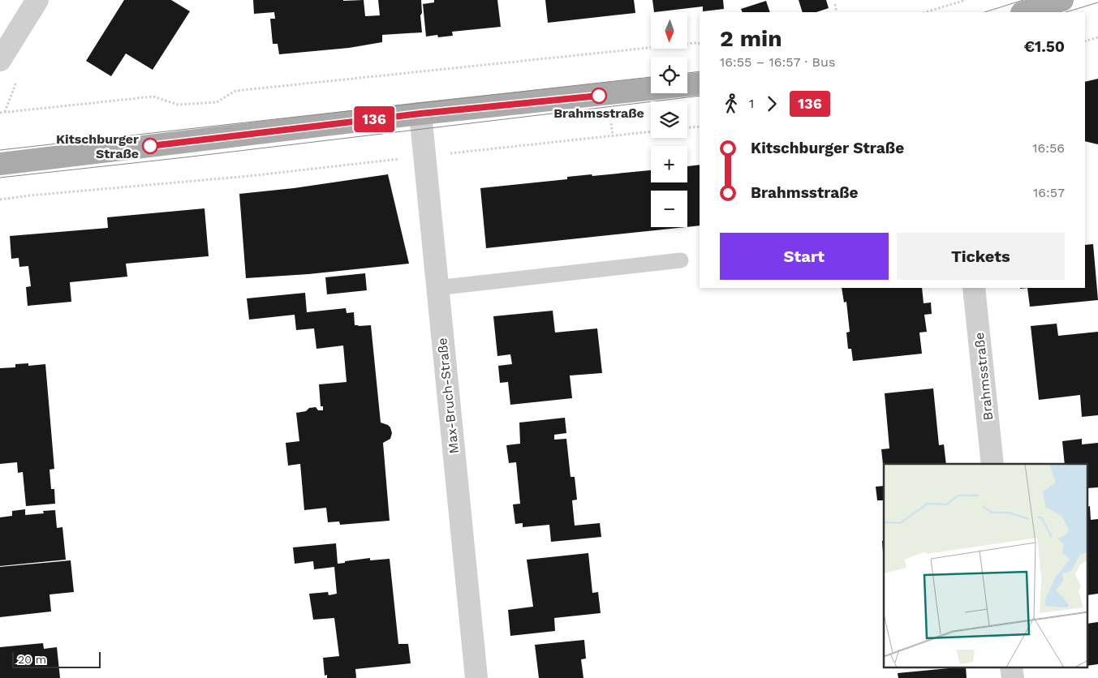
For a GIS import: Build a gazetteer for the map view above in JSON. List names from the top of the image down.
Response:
{
  "streets": {
    "street": ["Brahmsstraße", "Max-Bruch-Straße"]
  },
  "places": ["Brahmsstraße", "Kitschburger Straße"],
  "lines": ["bus line 136"],
  "scale_bar": "20 m",
  "north": "bottom",
  "page": {
    "on_map": "136",
    "map_buttons": ["+", "−"],
    "heading": ["2 min", "16:55 – 16:57 · Bus", "€1.50"],
    "legs": ["1", "136"],
    "list": [
      {
        "name": "Kitschburger Straße",
        "value": "16:56"
      },
      {
        "name": "Brahmsstraße",
        "value": "16:57"
      }
    ],
    "buttons": ["Start", "Tickets"],
    "scale": "20 m"
  }
}
